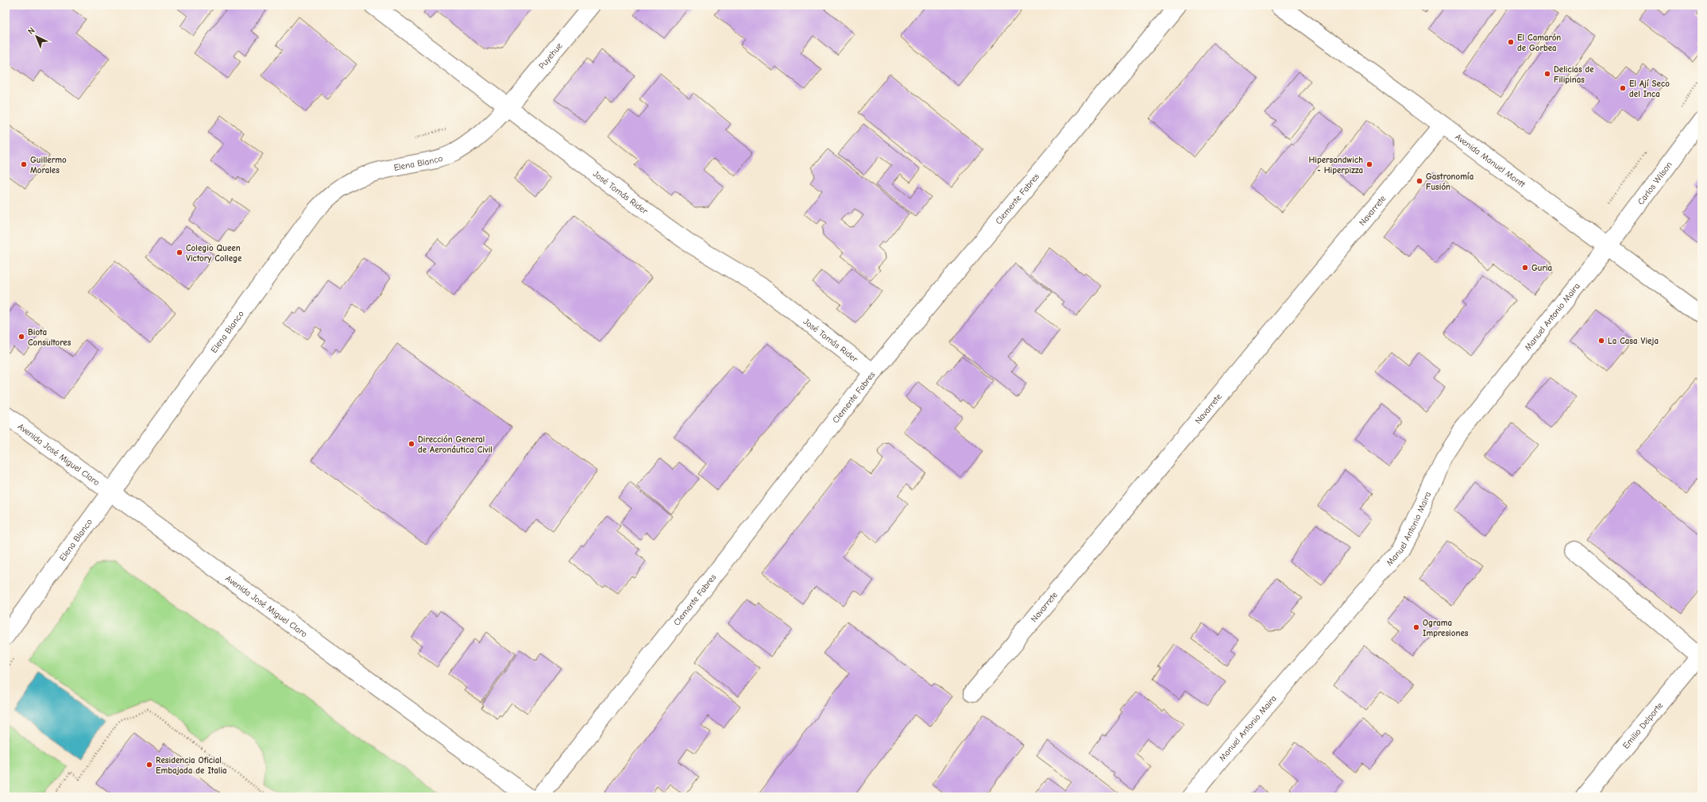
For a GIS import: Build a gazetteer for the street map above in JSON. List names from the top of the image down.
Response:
{
  "streets": {
    "street": [
      "Puyehue",
      "Avenida Manuel Montt",
      "Elena Blanco",
      "Carlos Wilson",
      "José Tomás Rider",
      "Clemente Fabres",
      "Navarrete",
      "Manuel Antonio Maira",
      "Avenida José Miguel Claro",
      "Emilio Delporte"
    ]
  },
  "crossings": [
    ["Puyehue", "Elena Blanco"],
    ["Puyehue", "José Tomás Rider"],
    ["Avenida Manuel Montt", "Carlos Wilson"],
    ["Avenida Manuel Montt", "Navarrete"],
    ["Avenida Manuel Montt", "Manuel Antonio Maira"],
    ["Elena Blanco", "José Tomás Rider"],
    ["Elena Blanco", "Avenida José Miguel Claro"],
    ["Carlos Wilson", "Manuel Antonio Maira"],
    ["José Tomás Rider", "Clemente Fabres"]
  ],
  "places": [
    "El Camarón de Gorbea",
    "Delicias de Filipinas",
    "El Ají Seco del Inca",
    "Guillermo Morales",
    "Hipersandwich - Hiperpizza",
    "Gastronomía Fusión",
    "Colegio Queen Victory College",
    "Guria",
    "Biota Consultores",
    "La Casa Vieja",
    "Dirección General de Aeronáutica Civil",
    "Ograma Impresiones",
    "Residencia Oficial Embajada de Italia"
  ],
  "north": "top left"
}
